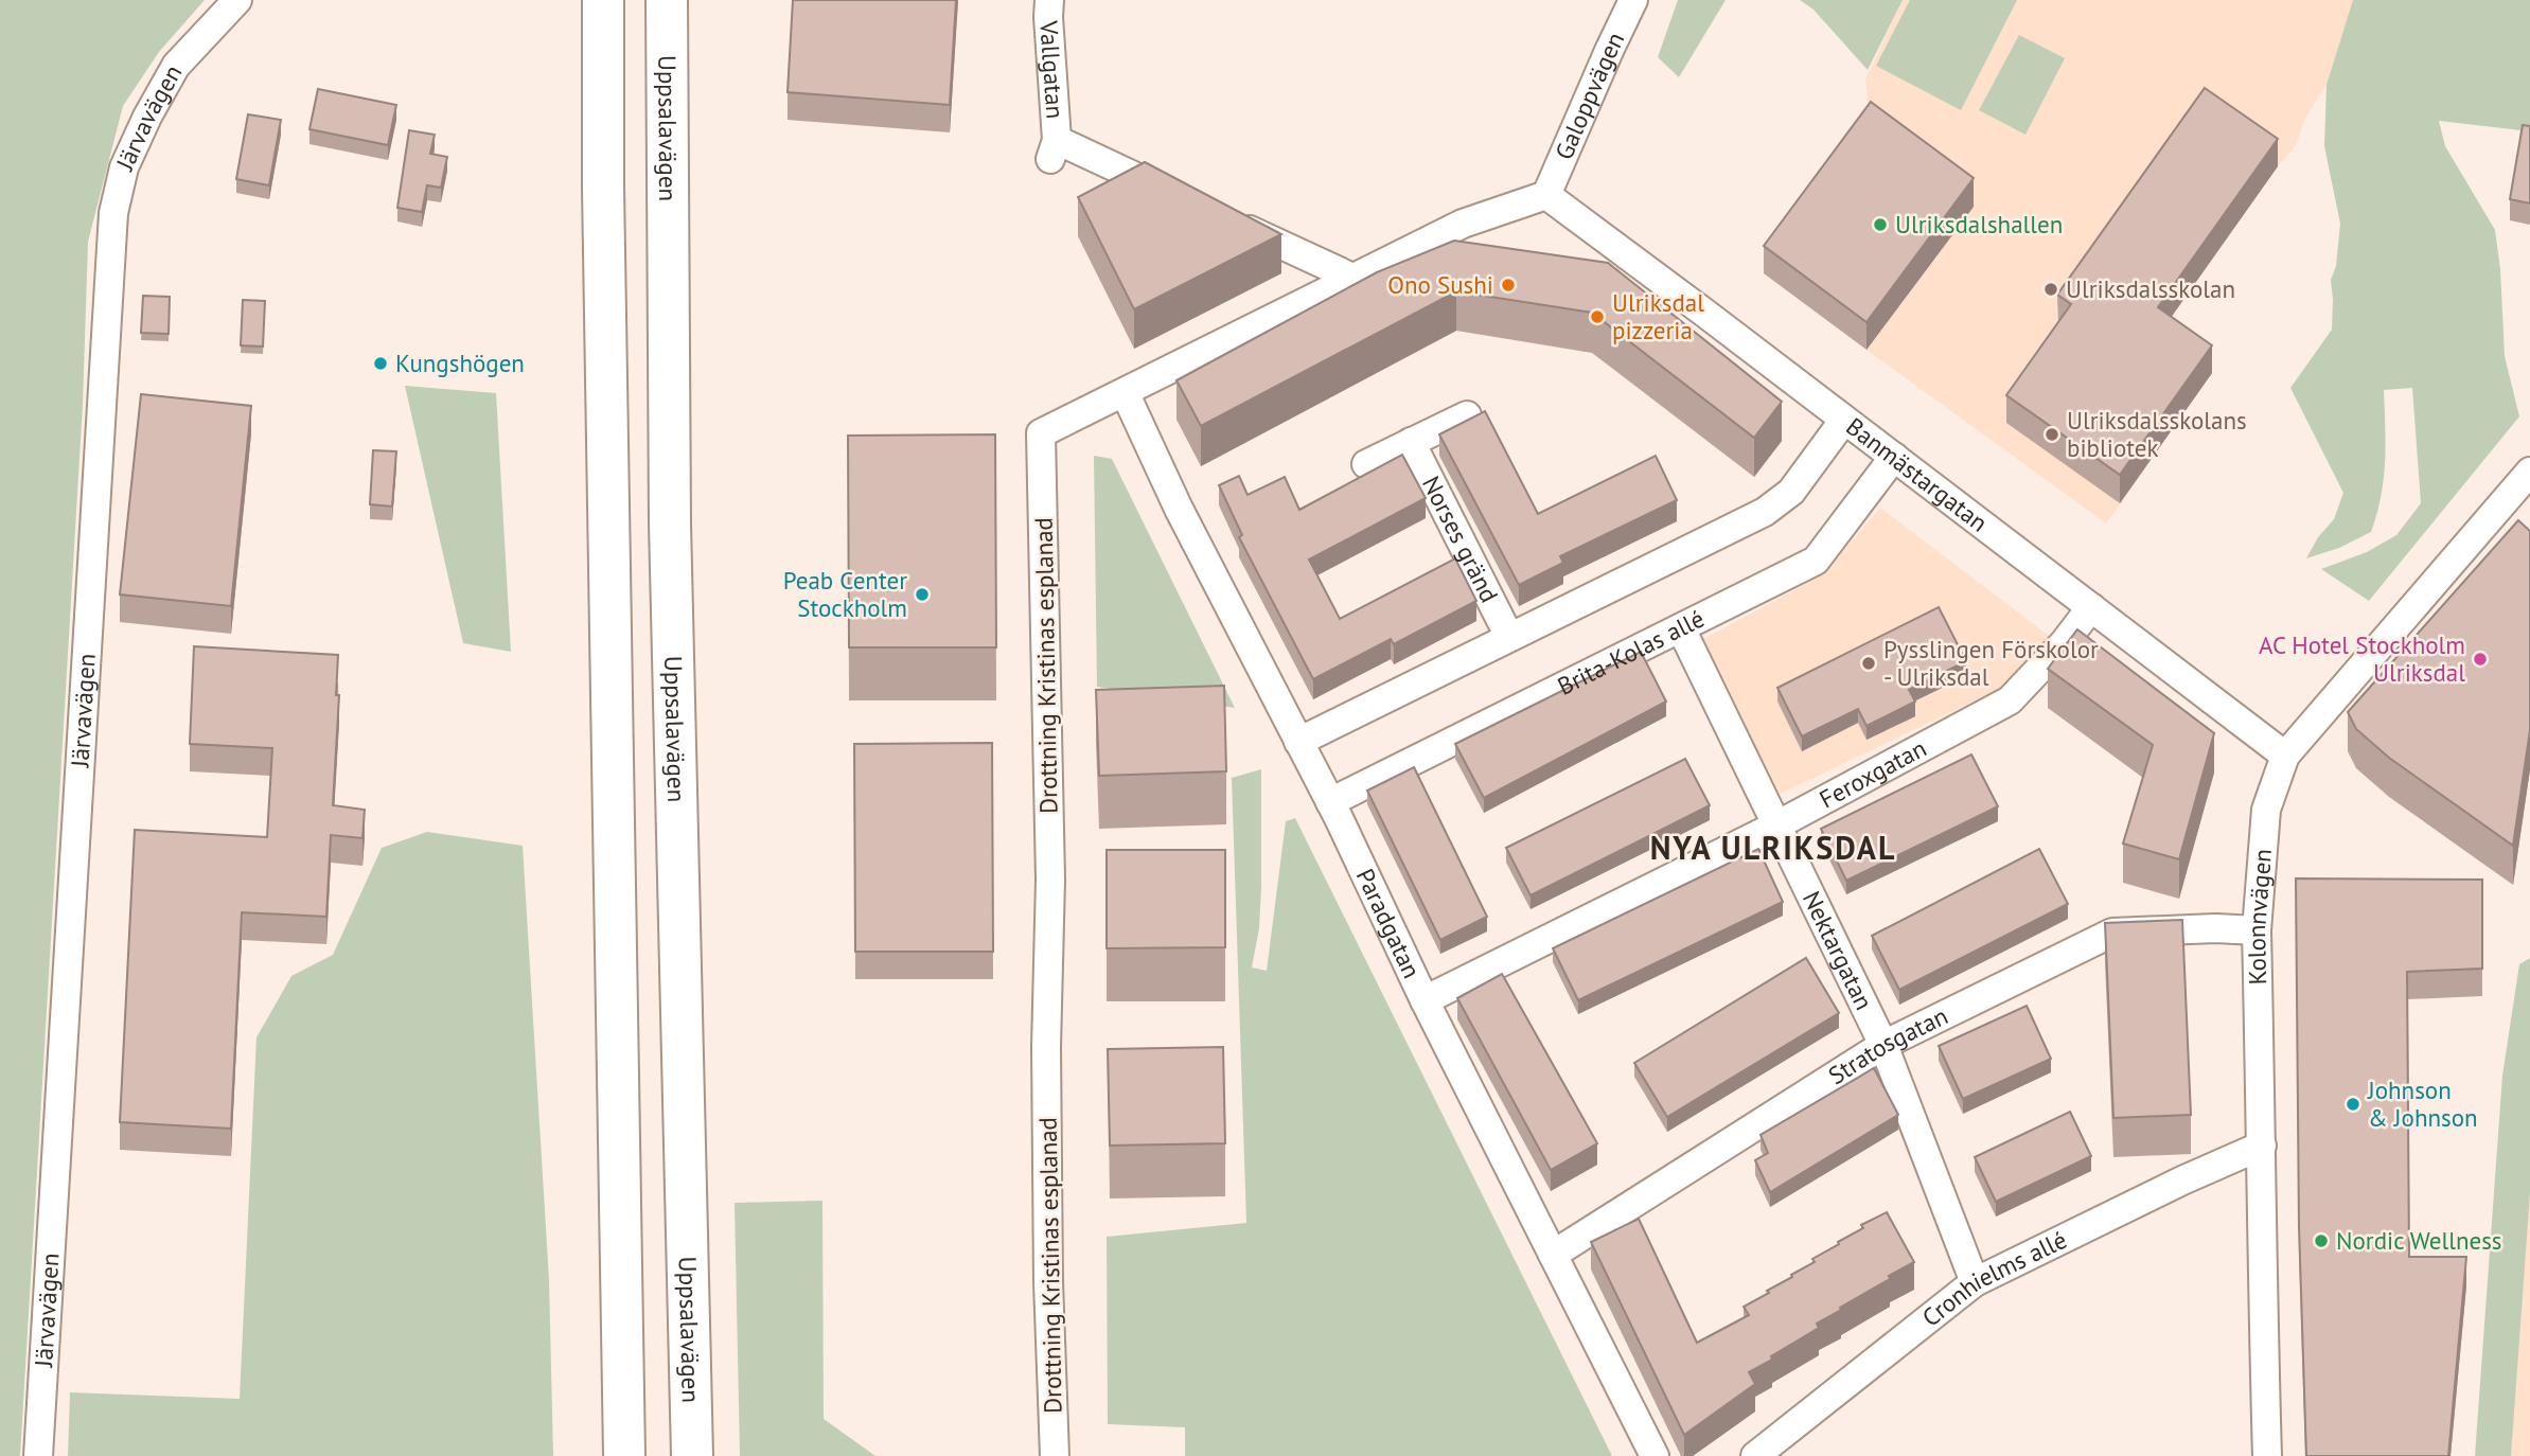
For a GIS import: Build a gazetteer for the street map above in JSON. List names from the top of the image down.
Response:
{
  "streets": {
    "highway": ["Uppsalavägen"],
    "street": [
      "Vallgatan",
      "Galoppvägen",
      "Järvavägen",
      "Banmästargatan",
      "Norses gränd",
      "Brita-Kolas allé",
      "Drottning Kristinas esplanad",
      "Feroxgatan",
      "Kolonnvägen",
      "Paradgatan",
      "Nektargatan",
      "Stratosgatan",
      "Cronhielms allé"
    ]
  },
  "crossings": [
    ["Galoppvägen", "Banmästargatan"],
    ["Galoppvägen", "Drottning Kristinas esplanad"],
    ["Banmästargatan", "Brita-Kolas allé"],
    ["Banmästargatan", "Drottning Kristinas esplanad"],
    ["Banmästargatan", "Feroxgatan"],
    ["Banmästargatan", "Kolonnvägen"],
    ["Brita-Kolas allé", "Paradgatan"],
    ["Brita-Kolas allé", "Nektargatan"],
    ["Drottning Kristinas esplanad", "Paradgatan"],
    ["Feroxgatan", "Paradgatan"],
    ["Feroxgatan", "Nektargatan"],
    ["Kolonnvägen", "Stratosgatan"],
    ["Kolonnvägen", "Cronhielms allé"],
    ["Paradgatan", "Stratosgatan"],
    ["Nektargatan", "Stratosgatan"],
    ["Nektargatan", "Cronhielms allé"]
  ],
  "districts": ["NYA ULRIKSDAL"],
  "places": [
    "Ulriksdalshallen",
    "Ono Sushi",
    "Ulriksdalsskolan",
    "Ulriksdal pizzeria",
    "Kungshögen",
    "Ulriksdalsskolans bibliotek",
    "Peab Center Stockholm",
    "AC Hotel Stockholm Ulriksdal",
    "Pysslingen Förskolor - Ulriksdal",
    "Johnson & Johnson",
    "Nordic Wellness"
  ]
}
